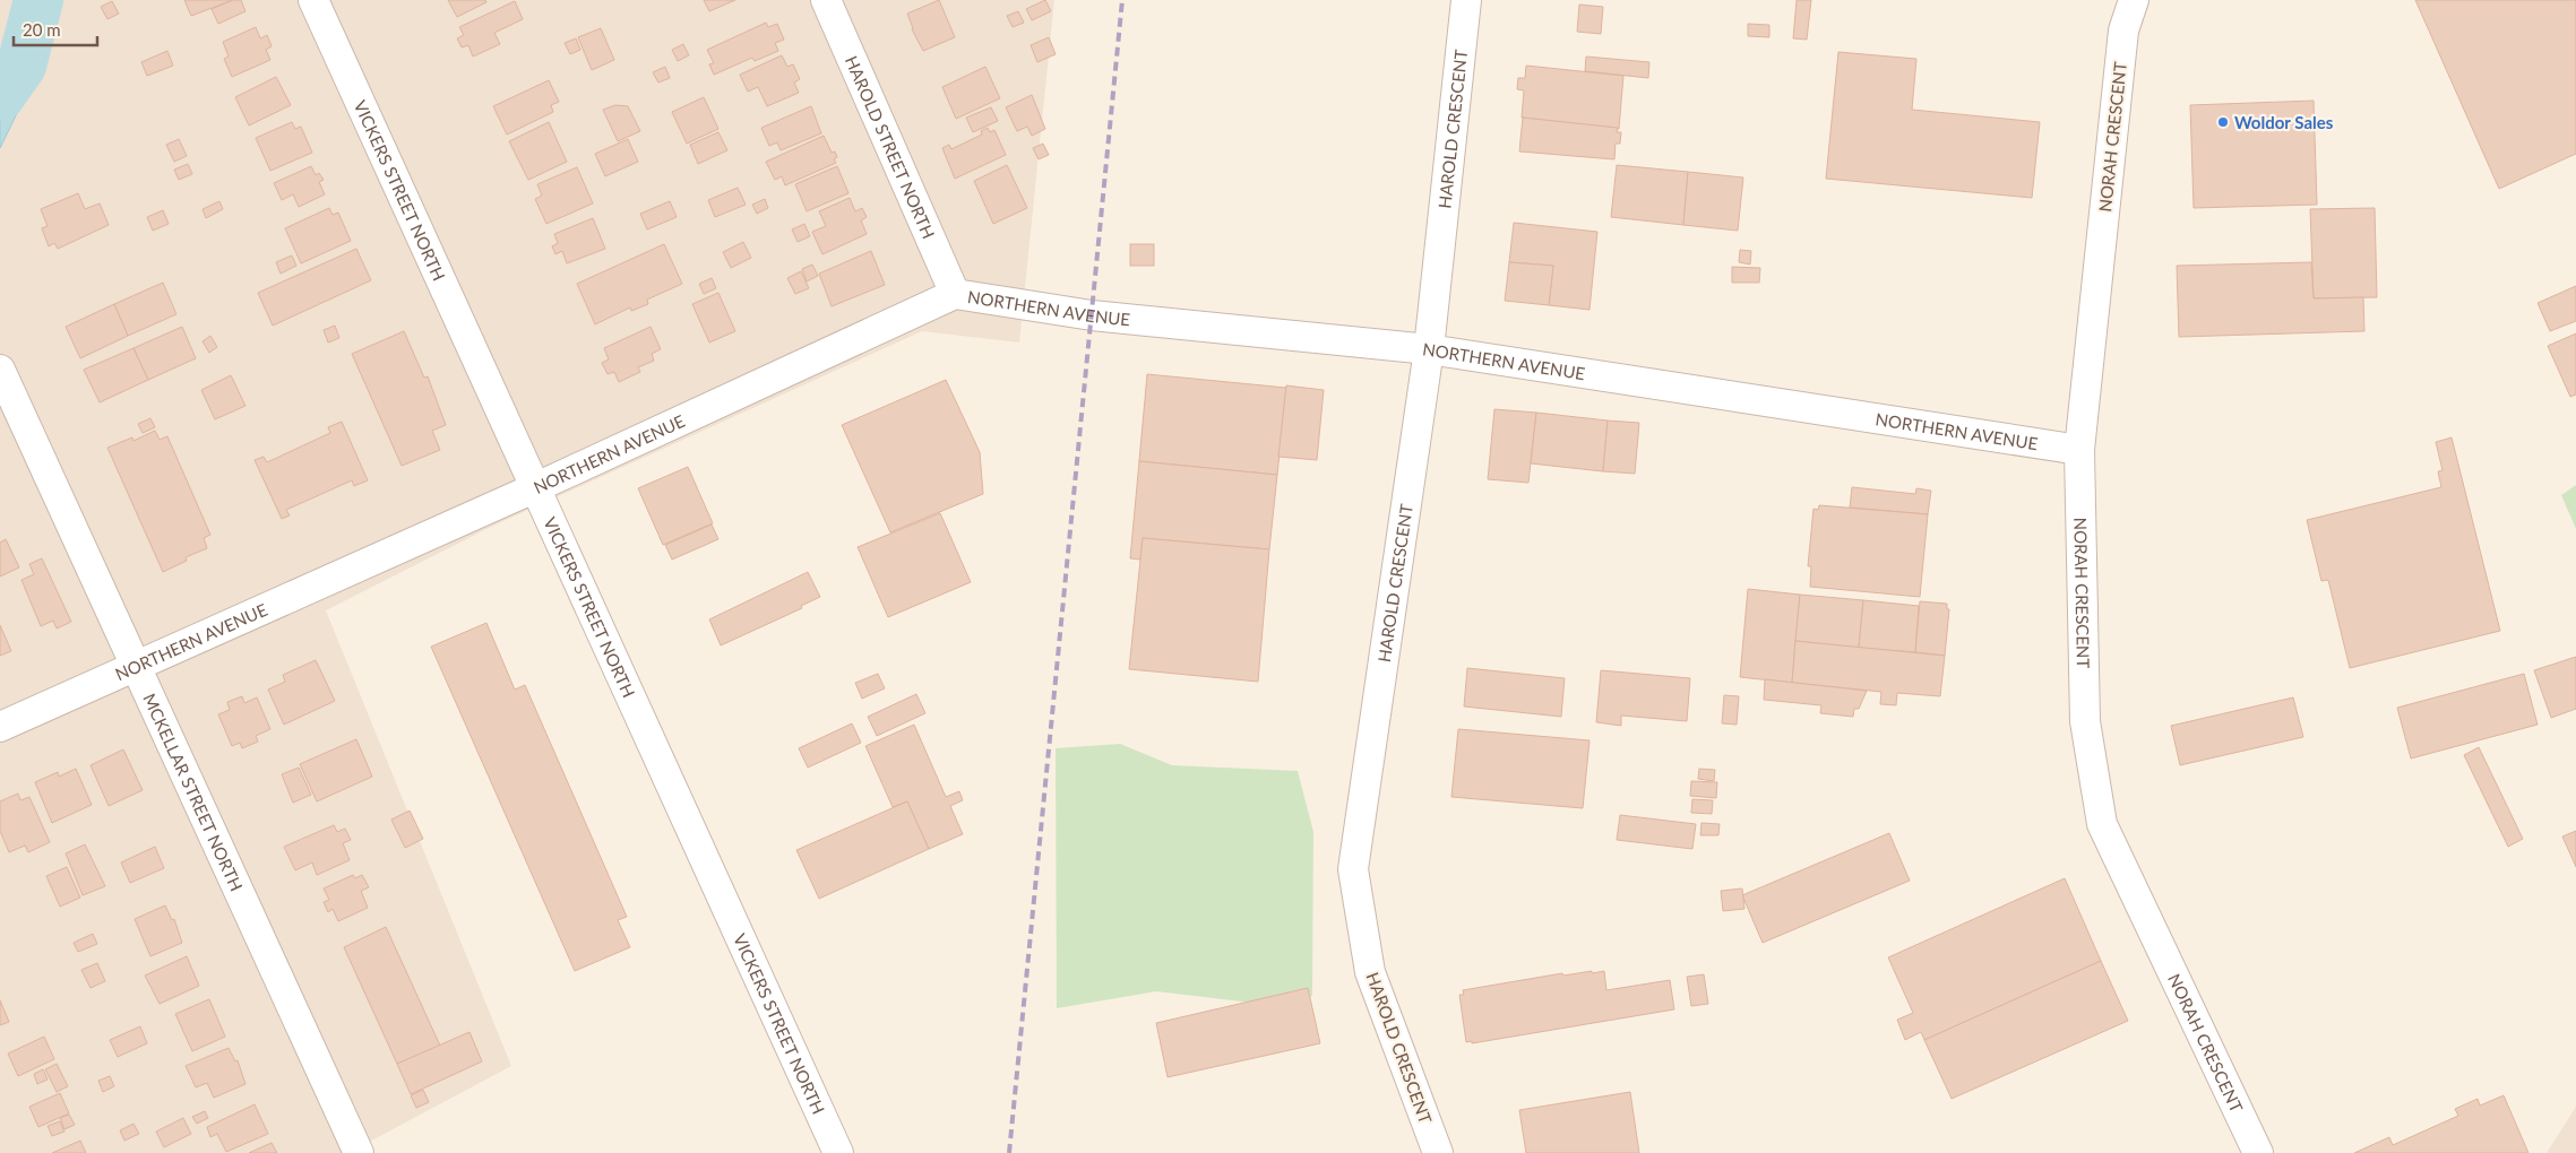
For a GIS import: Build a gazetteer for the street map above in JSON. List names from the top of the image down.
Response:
{
  "streets": {
    "street": [
      "HAROLD CRESCENT",
      "NORAH CRESCENT",
      "HAROLD STREET NORTH",
      "VICKERS STREET NORTH",
      "NORTHERN AVENUE",
      "MCKELLAR STREET NORTH"
    ]
  },
  "crossings": [
    ["HAROLD CRESCENT", "NORTHERN AVENUE"],
    ["NORAH CRESCENT", "NORTHERN AVENUE"],
    ["HAROLD STREET NORTH", "NORTHERN AVENUE"],
    ["VICKERS STREET NORTH", "NORTHERN AVENUE"],
    ["NORTHERN AVENUE", "MCKELLAR STREET NORTH"]
  ],
  "places": ["Woldor Sales"],
  "scale_bar": "20 m"
}
